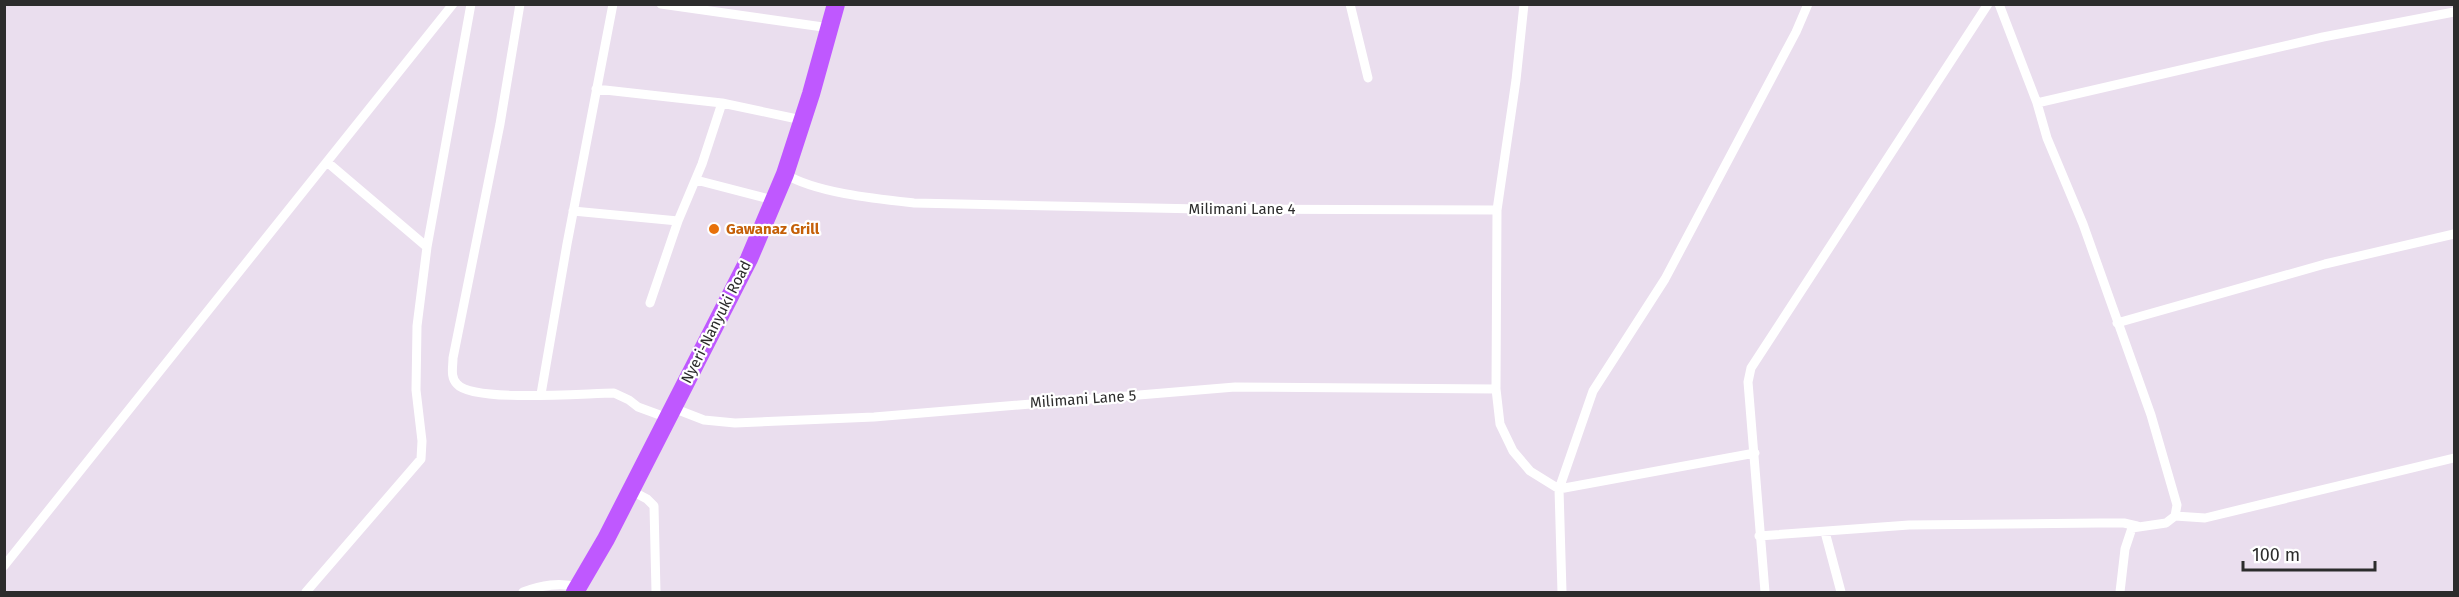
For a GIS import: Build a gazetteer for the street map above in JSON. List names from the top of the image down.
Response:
{
  "streets": {
    "highway": ["Nyeri-Nanyuki Road"],
    "street": ["Milimani Lane 4", "Milimani Lane 5"]
  },
  "crossings": [
    ["Milimani Lane 4", "Nyeri-Nanyuki Road"],
    ["Nyeri-Nanyuki Road", "Milimani Lane 5"]
  ],
  "places": ["Gawanaz Grill"],
  "scale_bar": "100 m"
}
